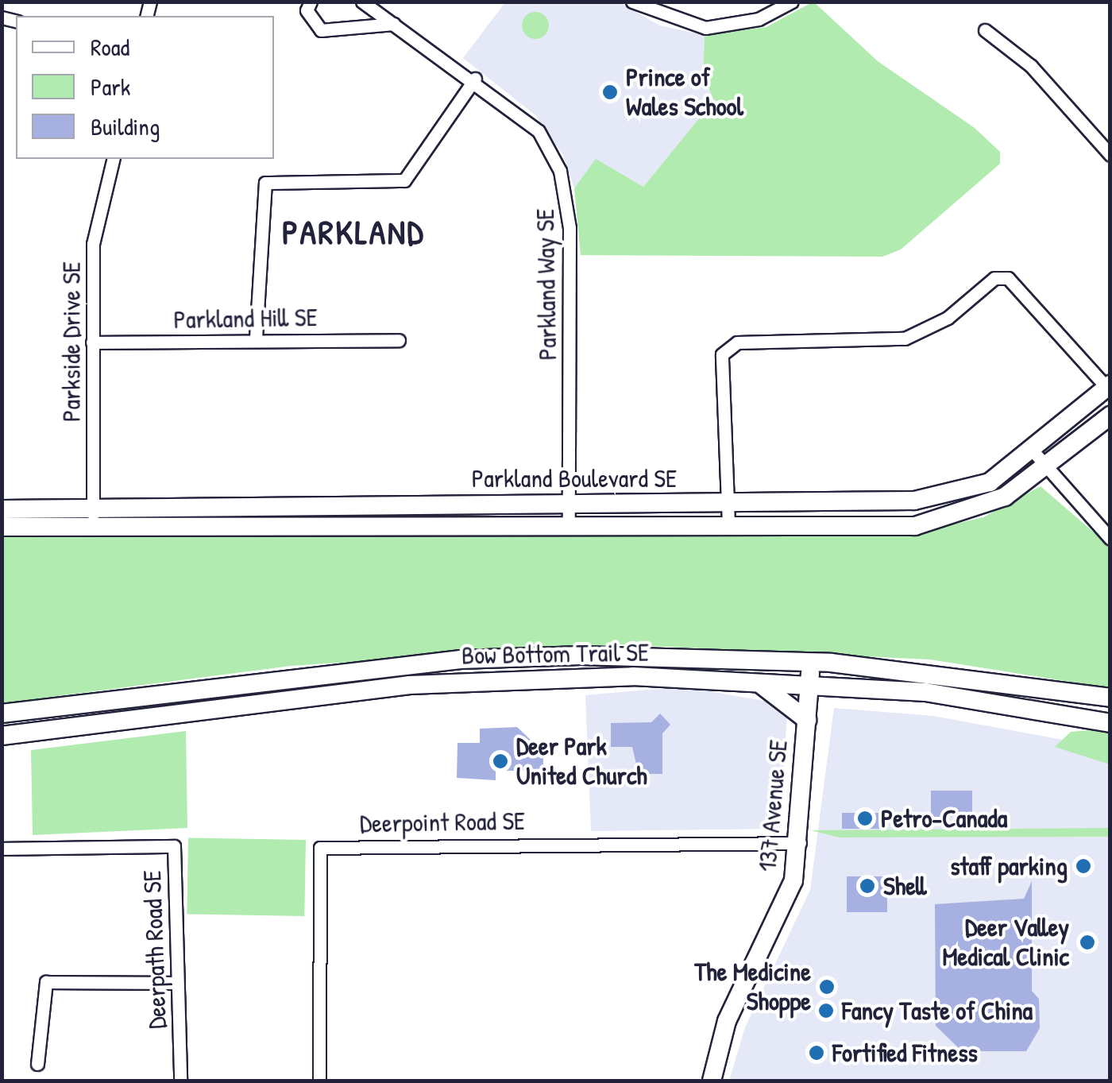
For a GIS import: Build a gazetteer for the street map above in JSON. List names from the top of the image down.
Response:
{
  "streets": {
    "street": [
      "Parkland Way SE",
      "Parkland Hill SE",
      "Parkside Drive SE",
      "Parkland Boulevard SE",
      "Bow Bottom Trail SE",
      "137 Avenue SE",
      "Deerpoint Road SE",
      "Deerpath Road SE"
    ]
  },
  "crossings": [
    ["Parkland Way SE", "Parkland Boulevard SE"],
    ["Parkland Hill SE", "Parkside Drive SE"],
    ["Parkside Drive SE", "Parkland Boulevard SE"],
    ["Bow Bottom Trail SE", "137 Avenue SE"],
    ["137 Avenue SE", "Deerpoint Road SE"]
  ],
  "districts": ["PARKLAND"],
  "places": [
    "Prince of Wales School",
    "Deer Park United Church",
    "Petro-Canada",
    "staff parking",
    "Shell",
    "Deer Valley Medical Clinic",
    "The Medicine Shoppe",
    "Fancy Taste of China",
    "Fortified Fitness"
  ],
  "legend": ["Road", "Park", "Building"]
}
